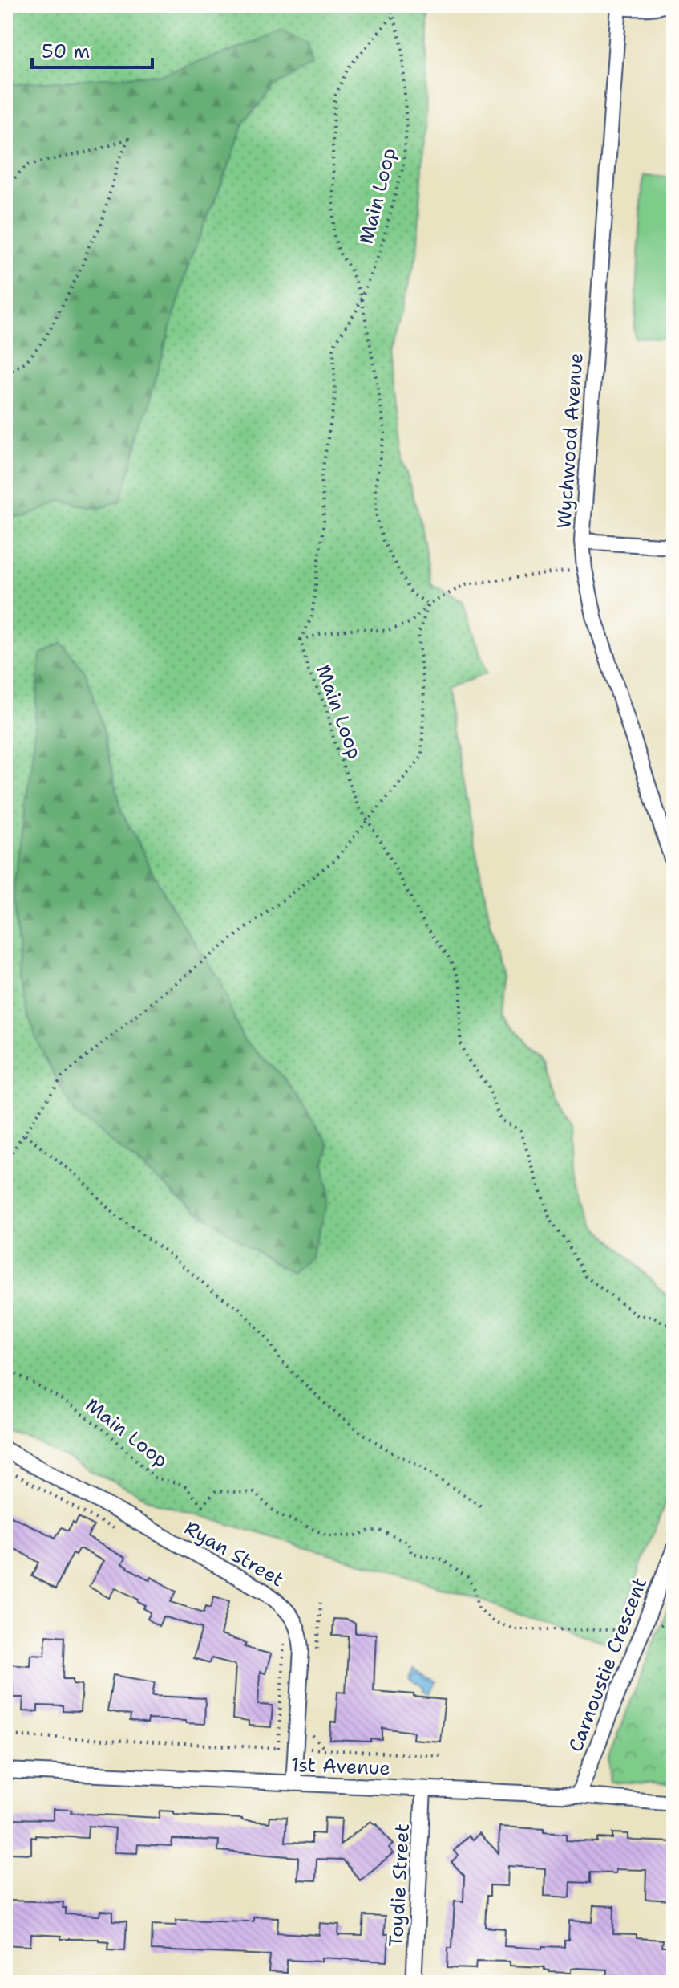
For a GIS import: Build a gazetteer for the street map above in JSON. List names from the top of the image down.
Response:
{
  "streets": {
    "street": [
      "Wychwood Avenue",
      "Ryan Street",
      "Carnoustie Crescent",
      "1st Avenue",
      "Toydie Street"
    ],
    "path": ["Main Loop"]
  },
  "crossings": [
    ["Ryan Street", "1st Avenue"],
    ["Carnoustie Crescent", "1st Avenue"],
    ["1st Avenue", "Toydie Street"]
  ],
  "scale_bar": "50 m"
}
